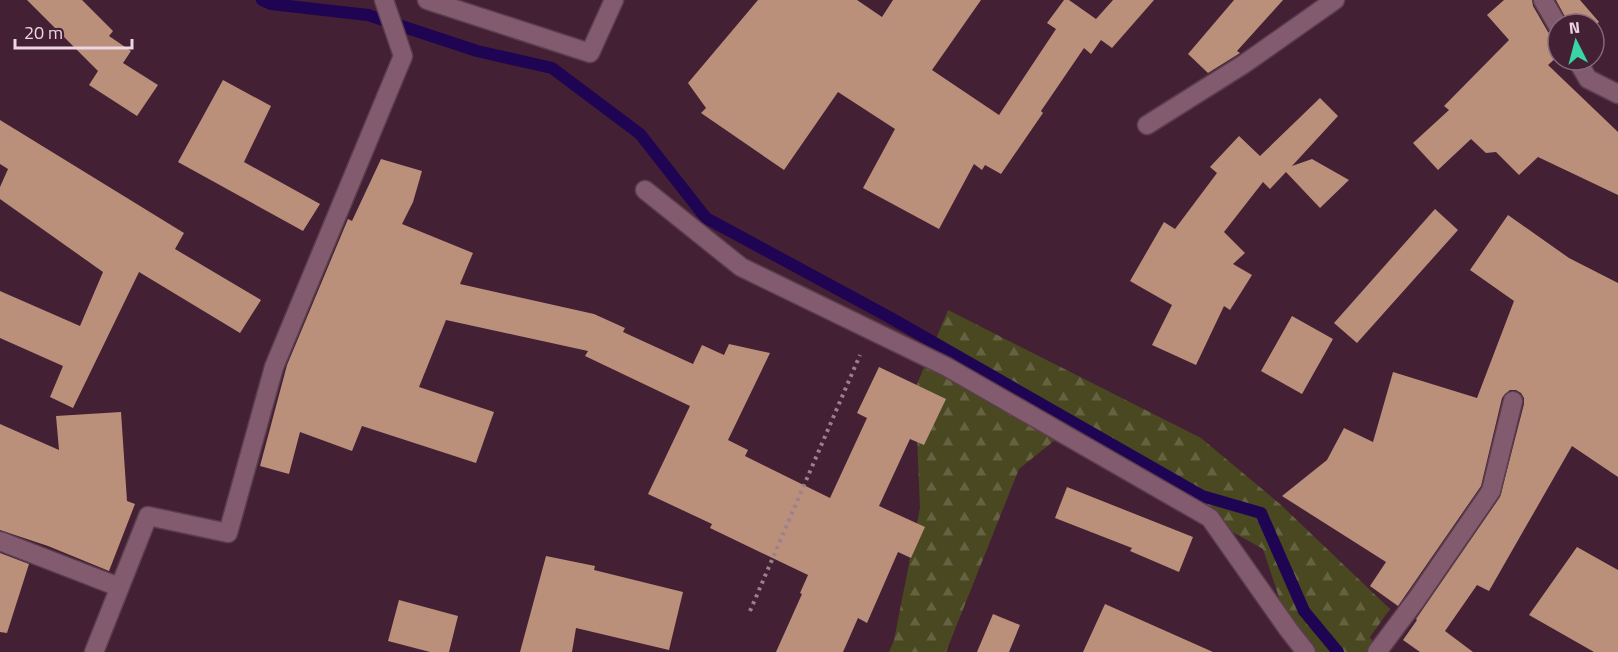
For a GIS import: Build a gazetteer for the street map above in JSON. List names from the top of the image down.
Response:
{
  "scale_bar": "20 m",
  "north": "top"
}
